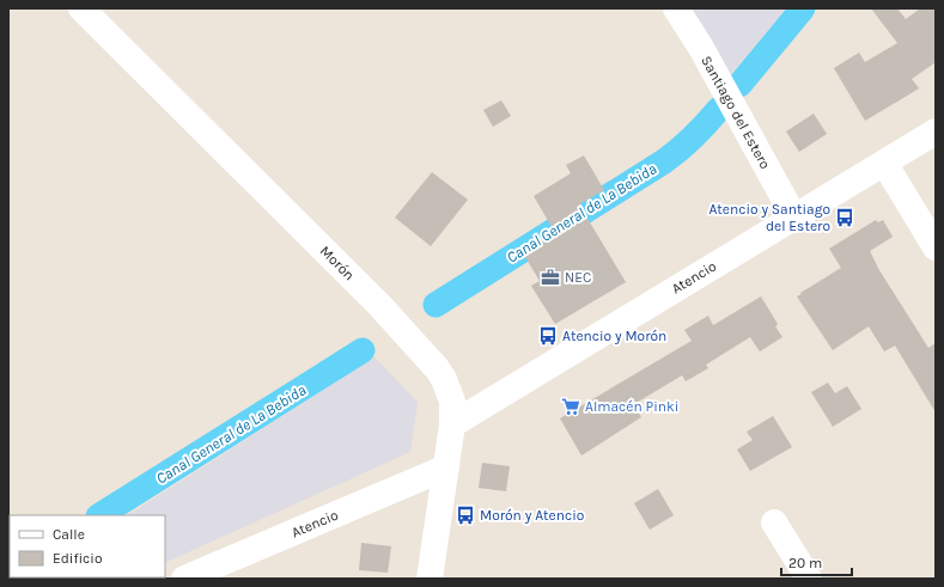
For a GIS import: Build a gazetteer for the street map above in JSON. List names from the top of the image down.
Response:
{
  "streets": {
    "street": ["Santiago del Estero", "Morón", "Atencio"]
  },
  "crossings": [
    ["Santiago del Estero", "Atencio"],
    ["Morón", "Atencio"]
  ],
  "water": ["Canal General de La Bebida"],
  "places": {
    "bus stop": ["Atencio y Santiago del Estero", "Atencio y Morón", "Morón y Atencio"],
    "office": ["NEC"],
    "supermarket": ["Almacén Pinki"]
  },
  "legend": ["Calle", "Edificio"],
  "scale_bar": "20 m"
}
